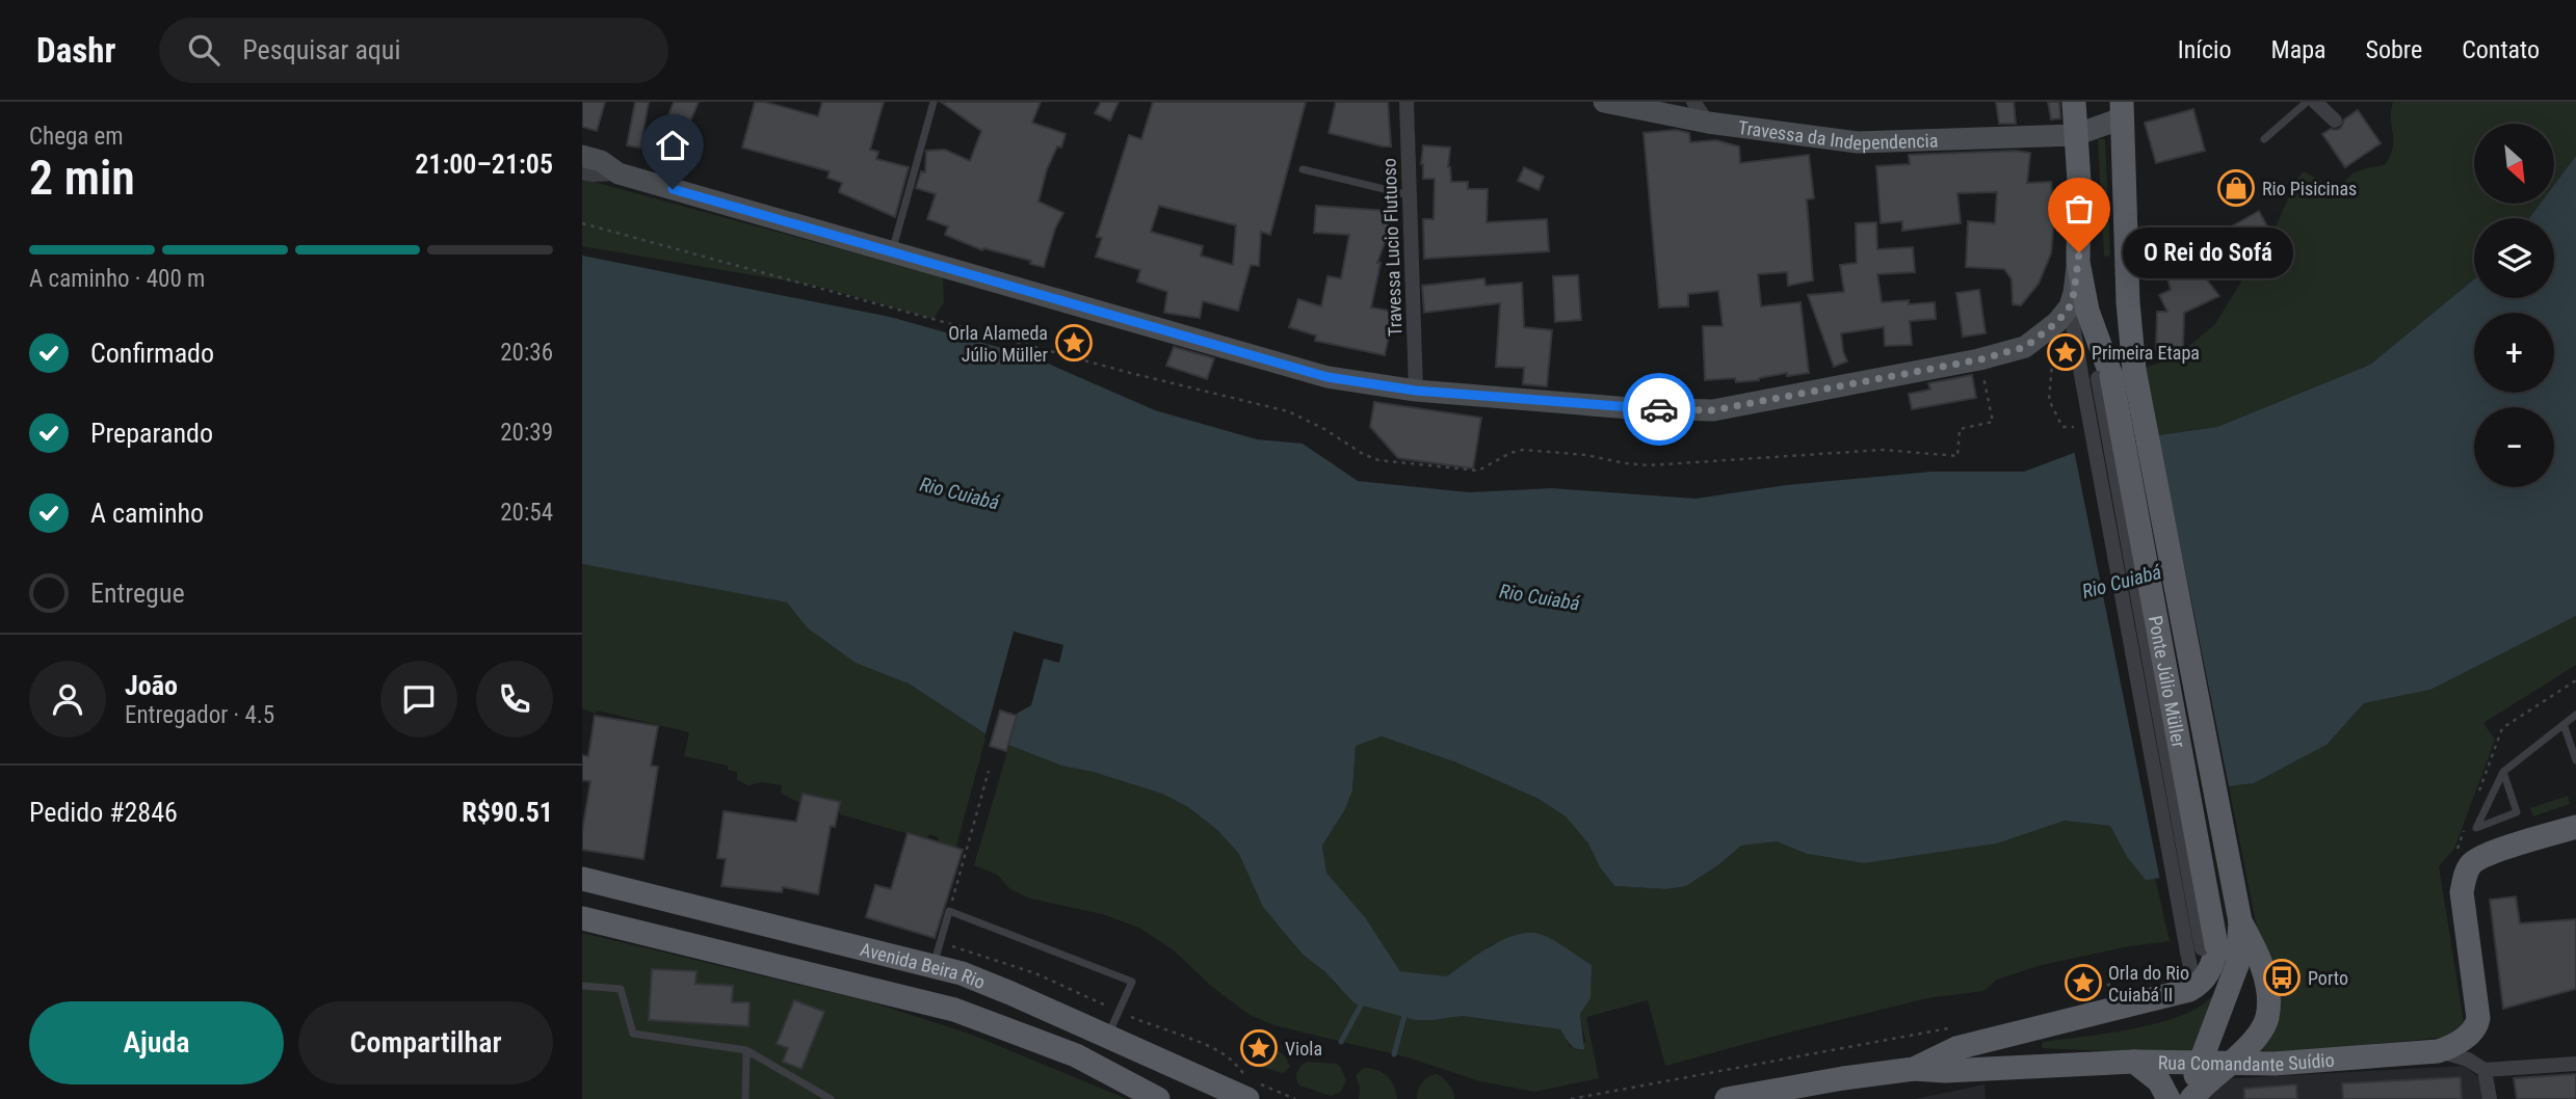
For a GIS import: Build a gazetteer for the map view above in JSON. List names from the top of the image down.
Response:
{
  "streets": {
    "main road": [
      "Travessa da Independencia",
      "Ponte Júlio Müller",
      "Avenida Beira Rio",
      "Rua Comandante Suídio"
    ],
    "street": ["Travessa Lucio Flutuoso"]
  },
  "crossings": [
    ["Travessa da Independencia", "Ponte Júlio Müller"],
    ["Ponte Júlio Müller", "Rua Comandante Suídio"]
  ],
  "water": ["Rio Cuiabá"],
  "places": {
    "shop": ["Rio Pisicinas"],
    "other": ["O Rei do Sofá"],
    "place": [
      "Orla Alameda Júlio Müller",
      "Primeira Etapa",
      "Orla do Rio Cuiabá II",
      "Viola"
    ],
    "bus stop": ["Porto"]
  },
  "north": "bottom right",
  "page": {
    "header": "Dashr",
    "search": "Pesquisar aqui",
    "nav": [
      "Início",
      "Mapa",
      "Sobre",
      "Contato"
    ],
    "heading": ["2 min", "Chega em", "21:00–21:05"],
    "panel": [
      "João",
      "Entregador · 4.5",
      "Pedido #2846",
      "R$90.51"
    ],
    "map_buttons": ["+", "−"],
    "bar": "A caminho · 400 m",
    "bubble": "O Rei do Sofá",
    "list": [
      ["Confirmado", "20:36"],
      ["Preparando", "20:39"],
      ["A caminho", "20:54"],
      "Entregue"
    ],
    "buttons": ["Ajuda", "Compartilhar"]
  }
}
